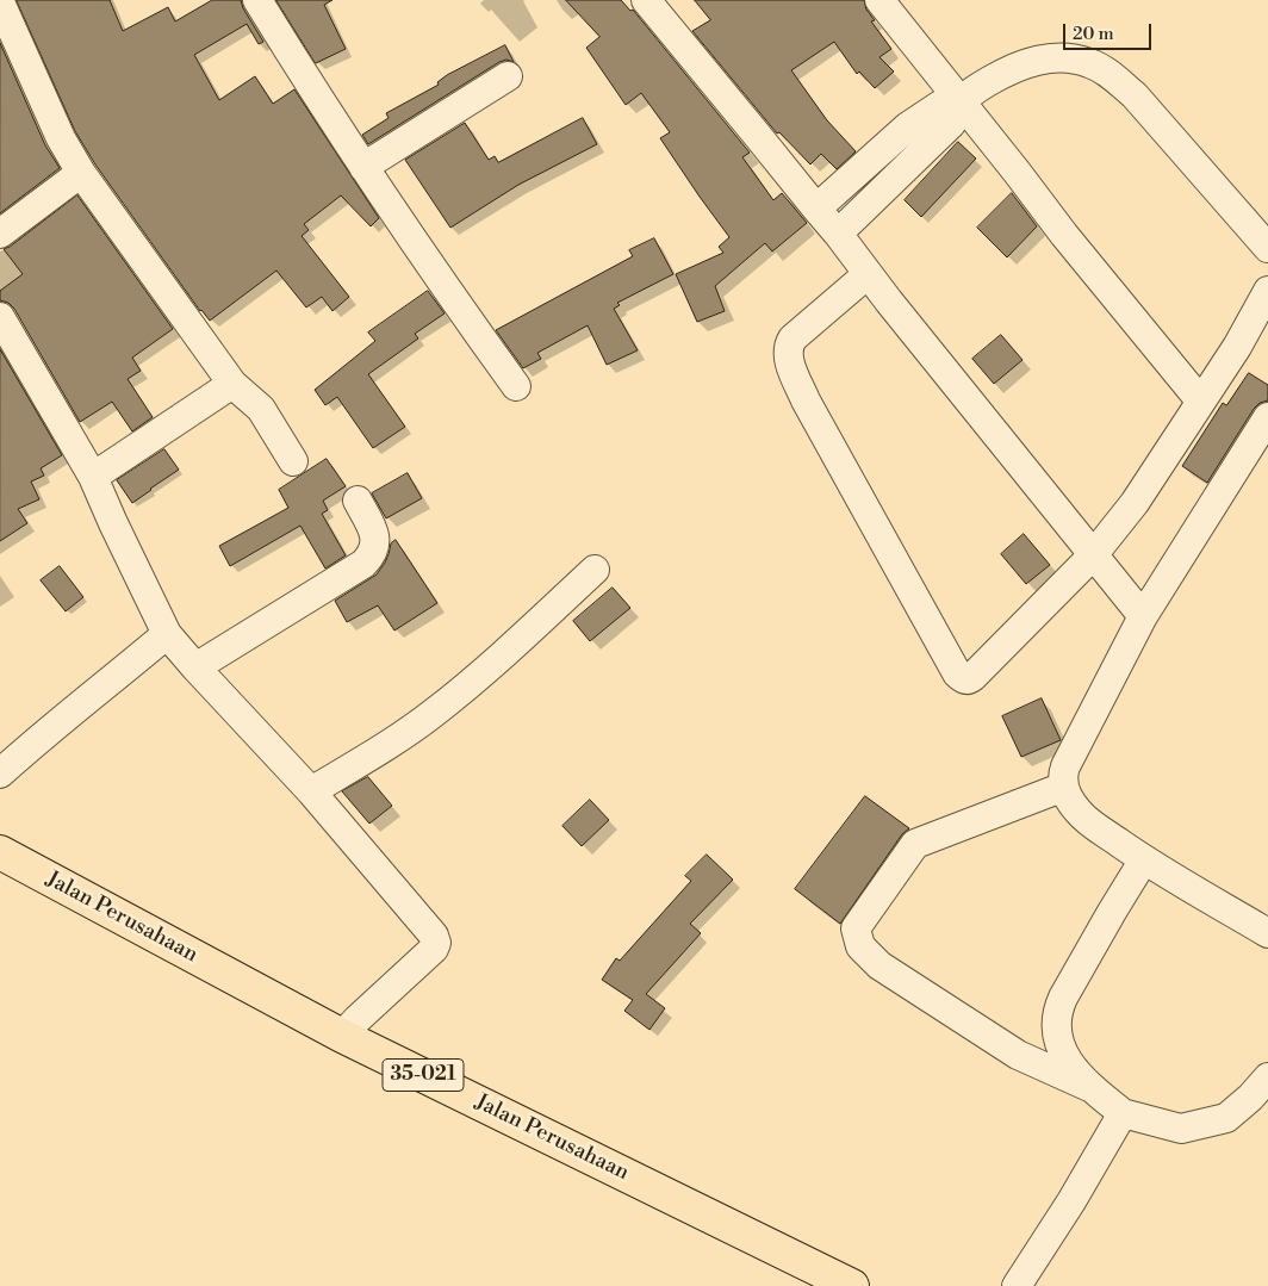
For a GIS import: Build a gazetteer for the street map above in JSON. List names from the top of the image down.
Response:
{
  "streets": {
    "main road": ["Jalan Perusahaan", "35-021"]
  },
  "scale_bar": "20 m"
}
